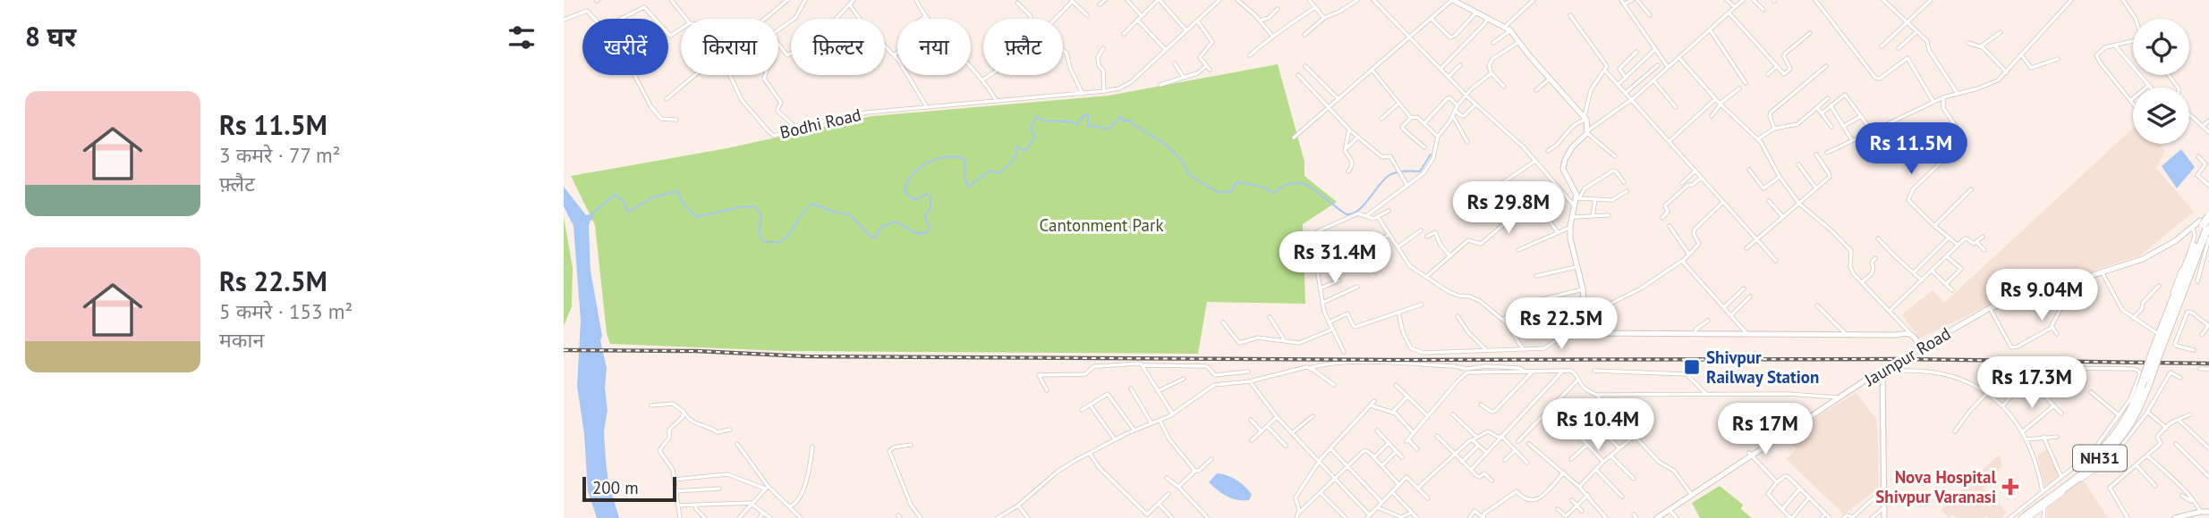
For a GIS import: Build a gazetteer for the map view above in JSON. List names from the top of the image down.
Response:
{
  "streets": {
    "highway": ["NH31"],
    "street": ["Bodhi Road", "Jaunpur Road"]
  },
  "crossings": [
    ["Jaunpur Road", "NH31"]
  ],
  "parks": ["Cantonment Park"],
  "places": {
    "transit": ["Shivpur Railway Station"],
    "health": ["Nova Hospital Shivpur Varanasi"]
  },
  "scale_bar": "200 m",
  "page": {
    "heading": "8 घर",
    "chip": [
      "खरीदें",
      "किराया",
      "फ़िल्टर",
      "नया",
      "फ़्लैट"
    ],
    "list": [
      {
        "name": "Rs 11.5M",
        "note": "3 कमरे · 77 m² · फ़्लैट"
      },
      {
        "name": "Rs 22.5M",
        "note": "5 कमरे · 153 m² · मकान"
      }
    ],
    "price": [
      "Rs 11.5M",
      "Rs 29.8M",
      "Rs 31.4M",
      "Rs 9.04M",
      "Rs 22.5M",
      "Rs 17.3M",
      "Rs 10.4M",
      "Rs 17M"
    ],
    "scale": "200 m"
  }
}
